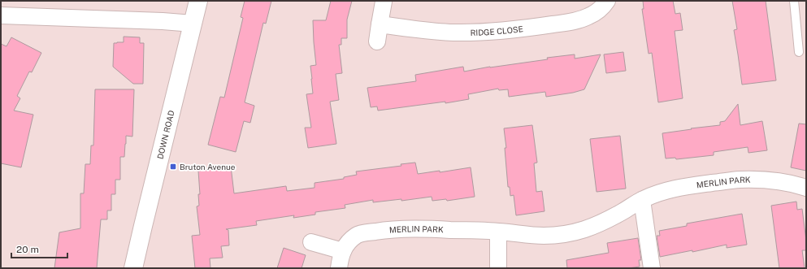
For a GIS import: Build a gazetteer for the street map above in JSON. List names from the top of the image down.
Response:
{
  "streets": {
    "street": ["RIDGE CLOSE", "DOWN ROAD", "MERLIN PARK"]
  },
  "places": {
    "transit": ["Bruton Avenue"]
  },
  "scale_bar": "20 m"
}
